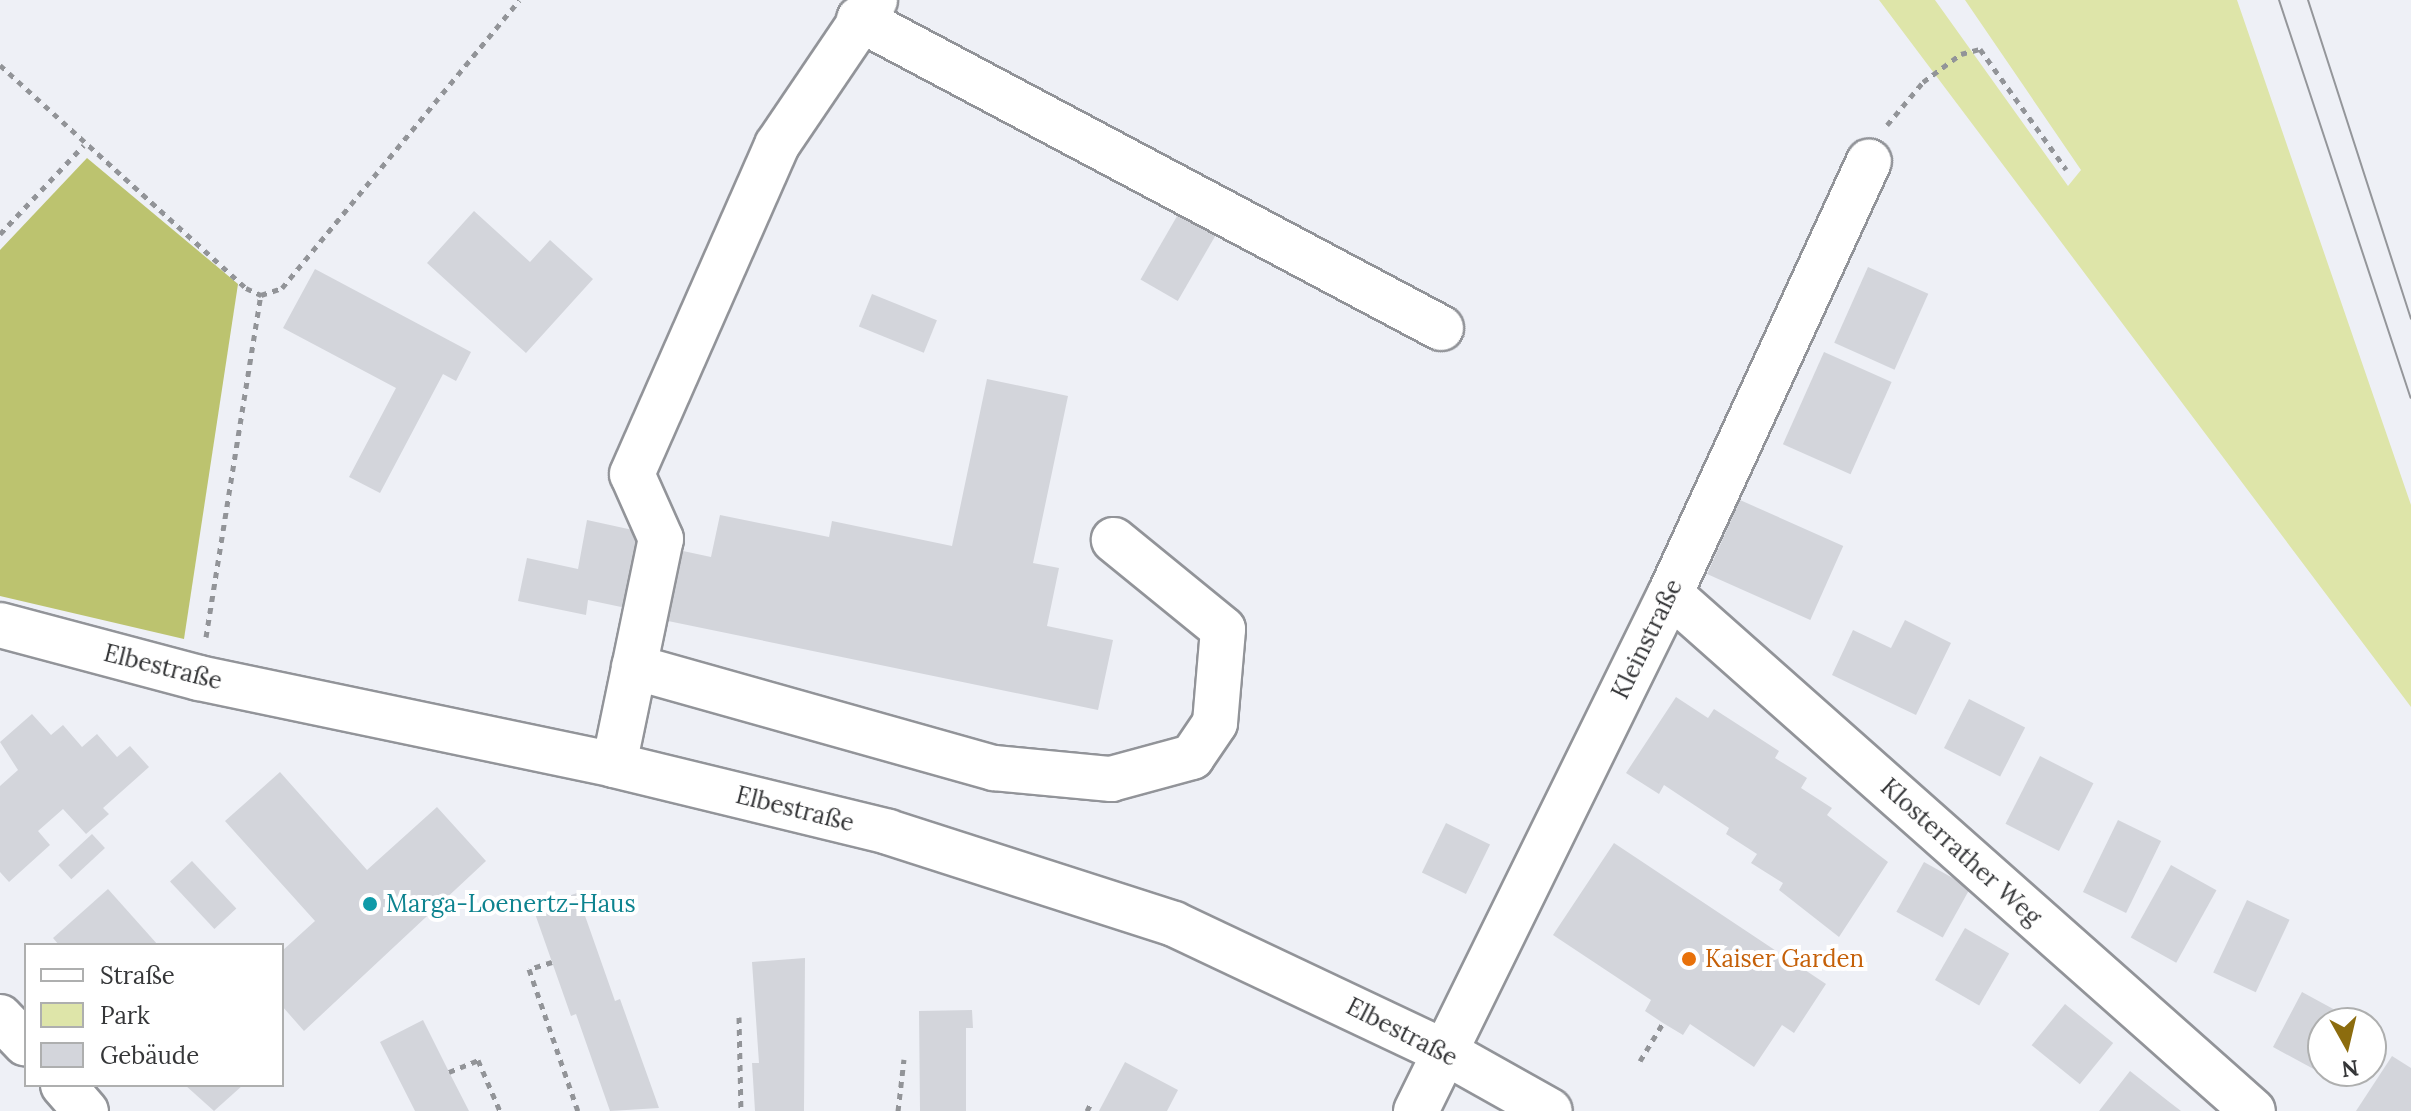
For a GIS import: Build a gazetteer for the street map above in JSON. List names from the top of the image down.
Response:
{
  "streets": {
    "street": ["Kleinstraße", "Elbestraße", "Klosterrather Weg"]
  },
  "crossings": [
    ["Kleinstraße", "Elbestraße"],
    ["Kleinstraße", "Klosterrather Weg"]
  ],
  "places": ["Marga-Loenertz-Haus", "Kaiser Garden"],
  "legend": ["Straße", "Park", "Gebäude"],
  "north": "bottom"
}
